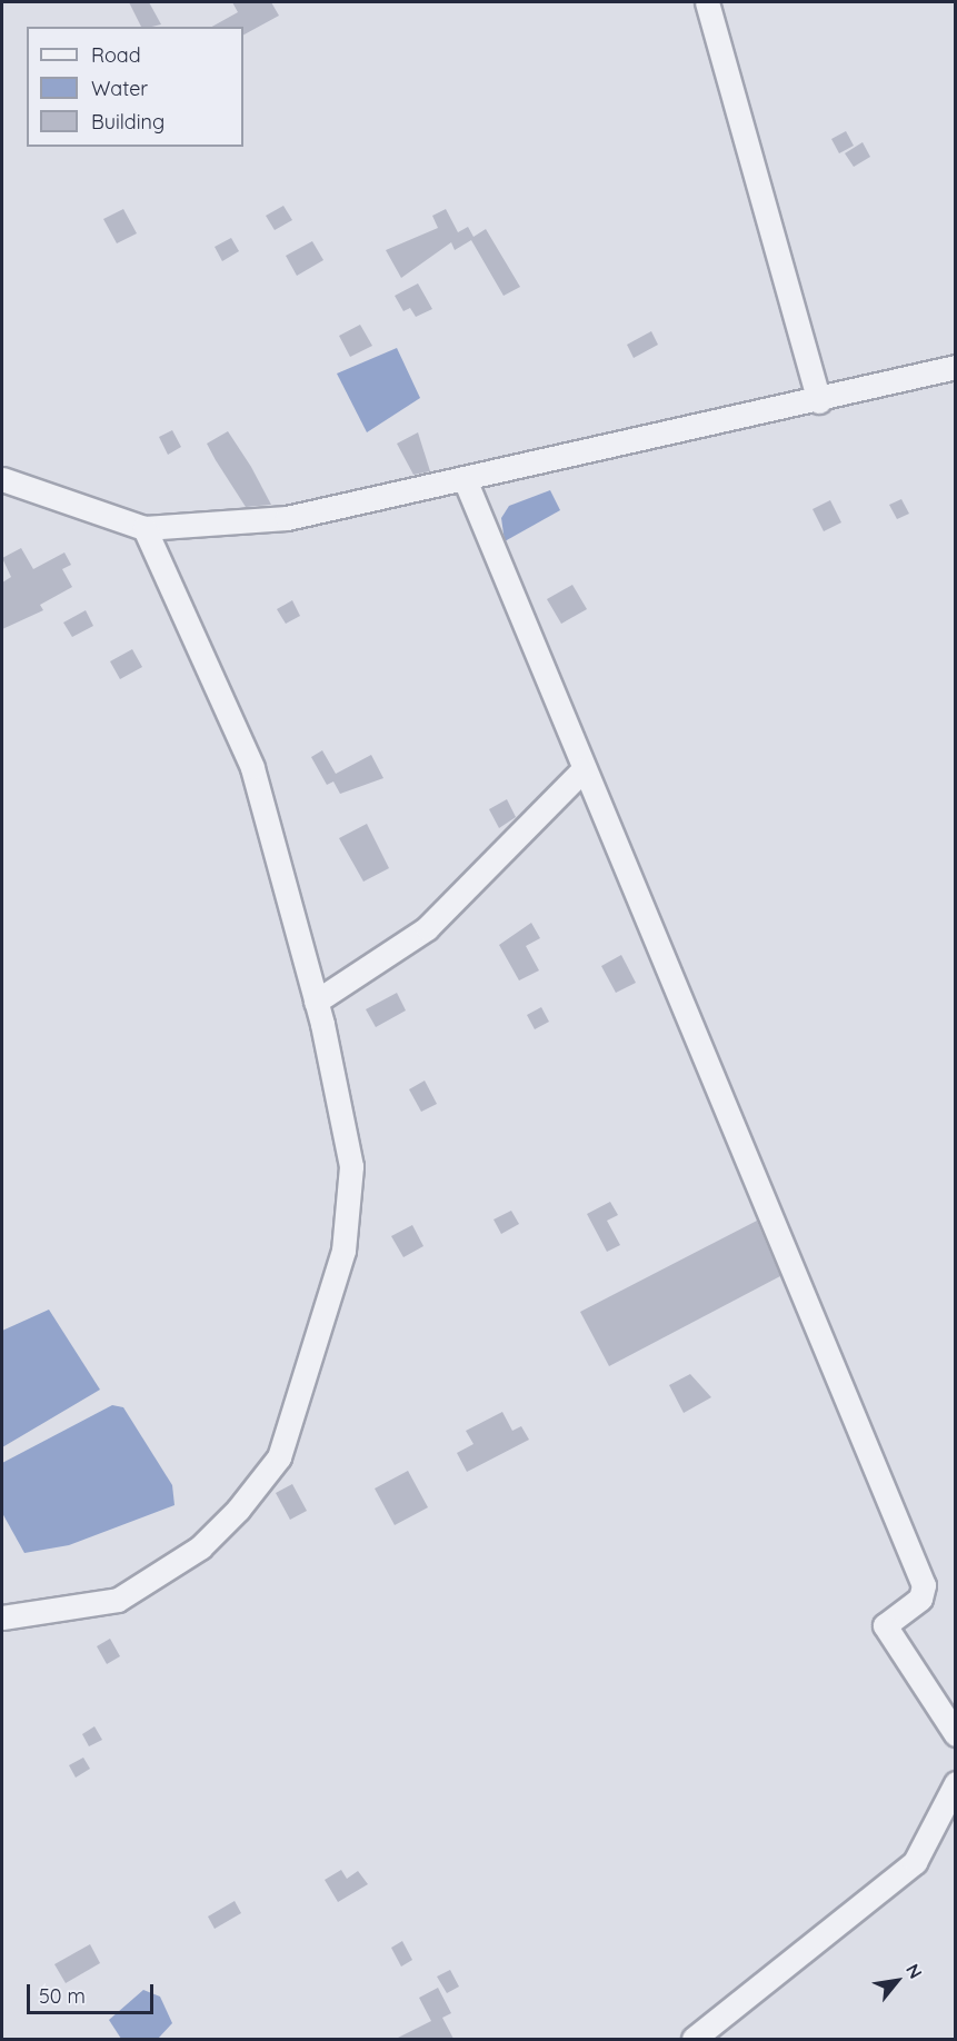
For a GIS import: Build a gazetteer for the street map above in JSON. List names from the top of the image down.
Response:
{
  "legend": ["Road", "Water", "Building"],
  "scale_bar": "50 m",
  "north": "top right"
}
